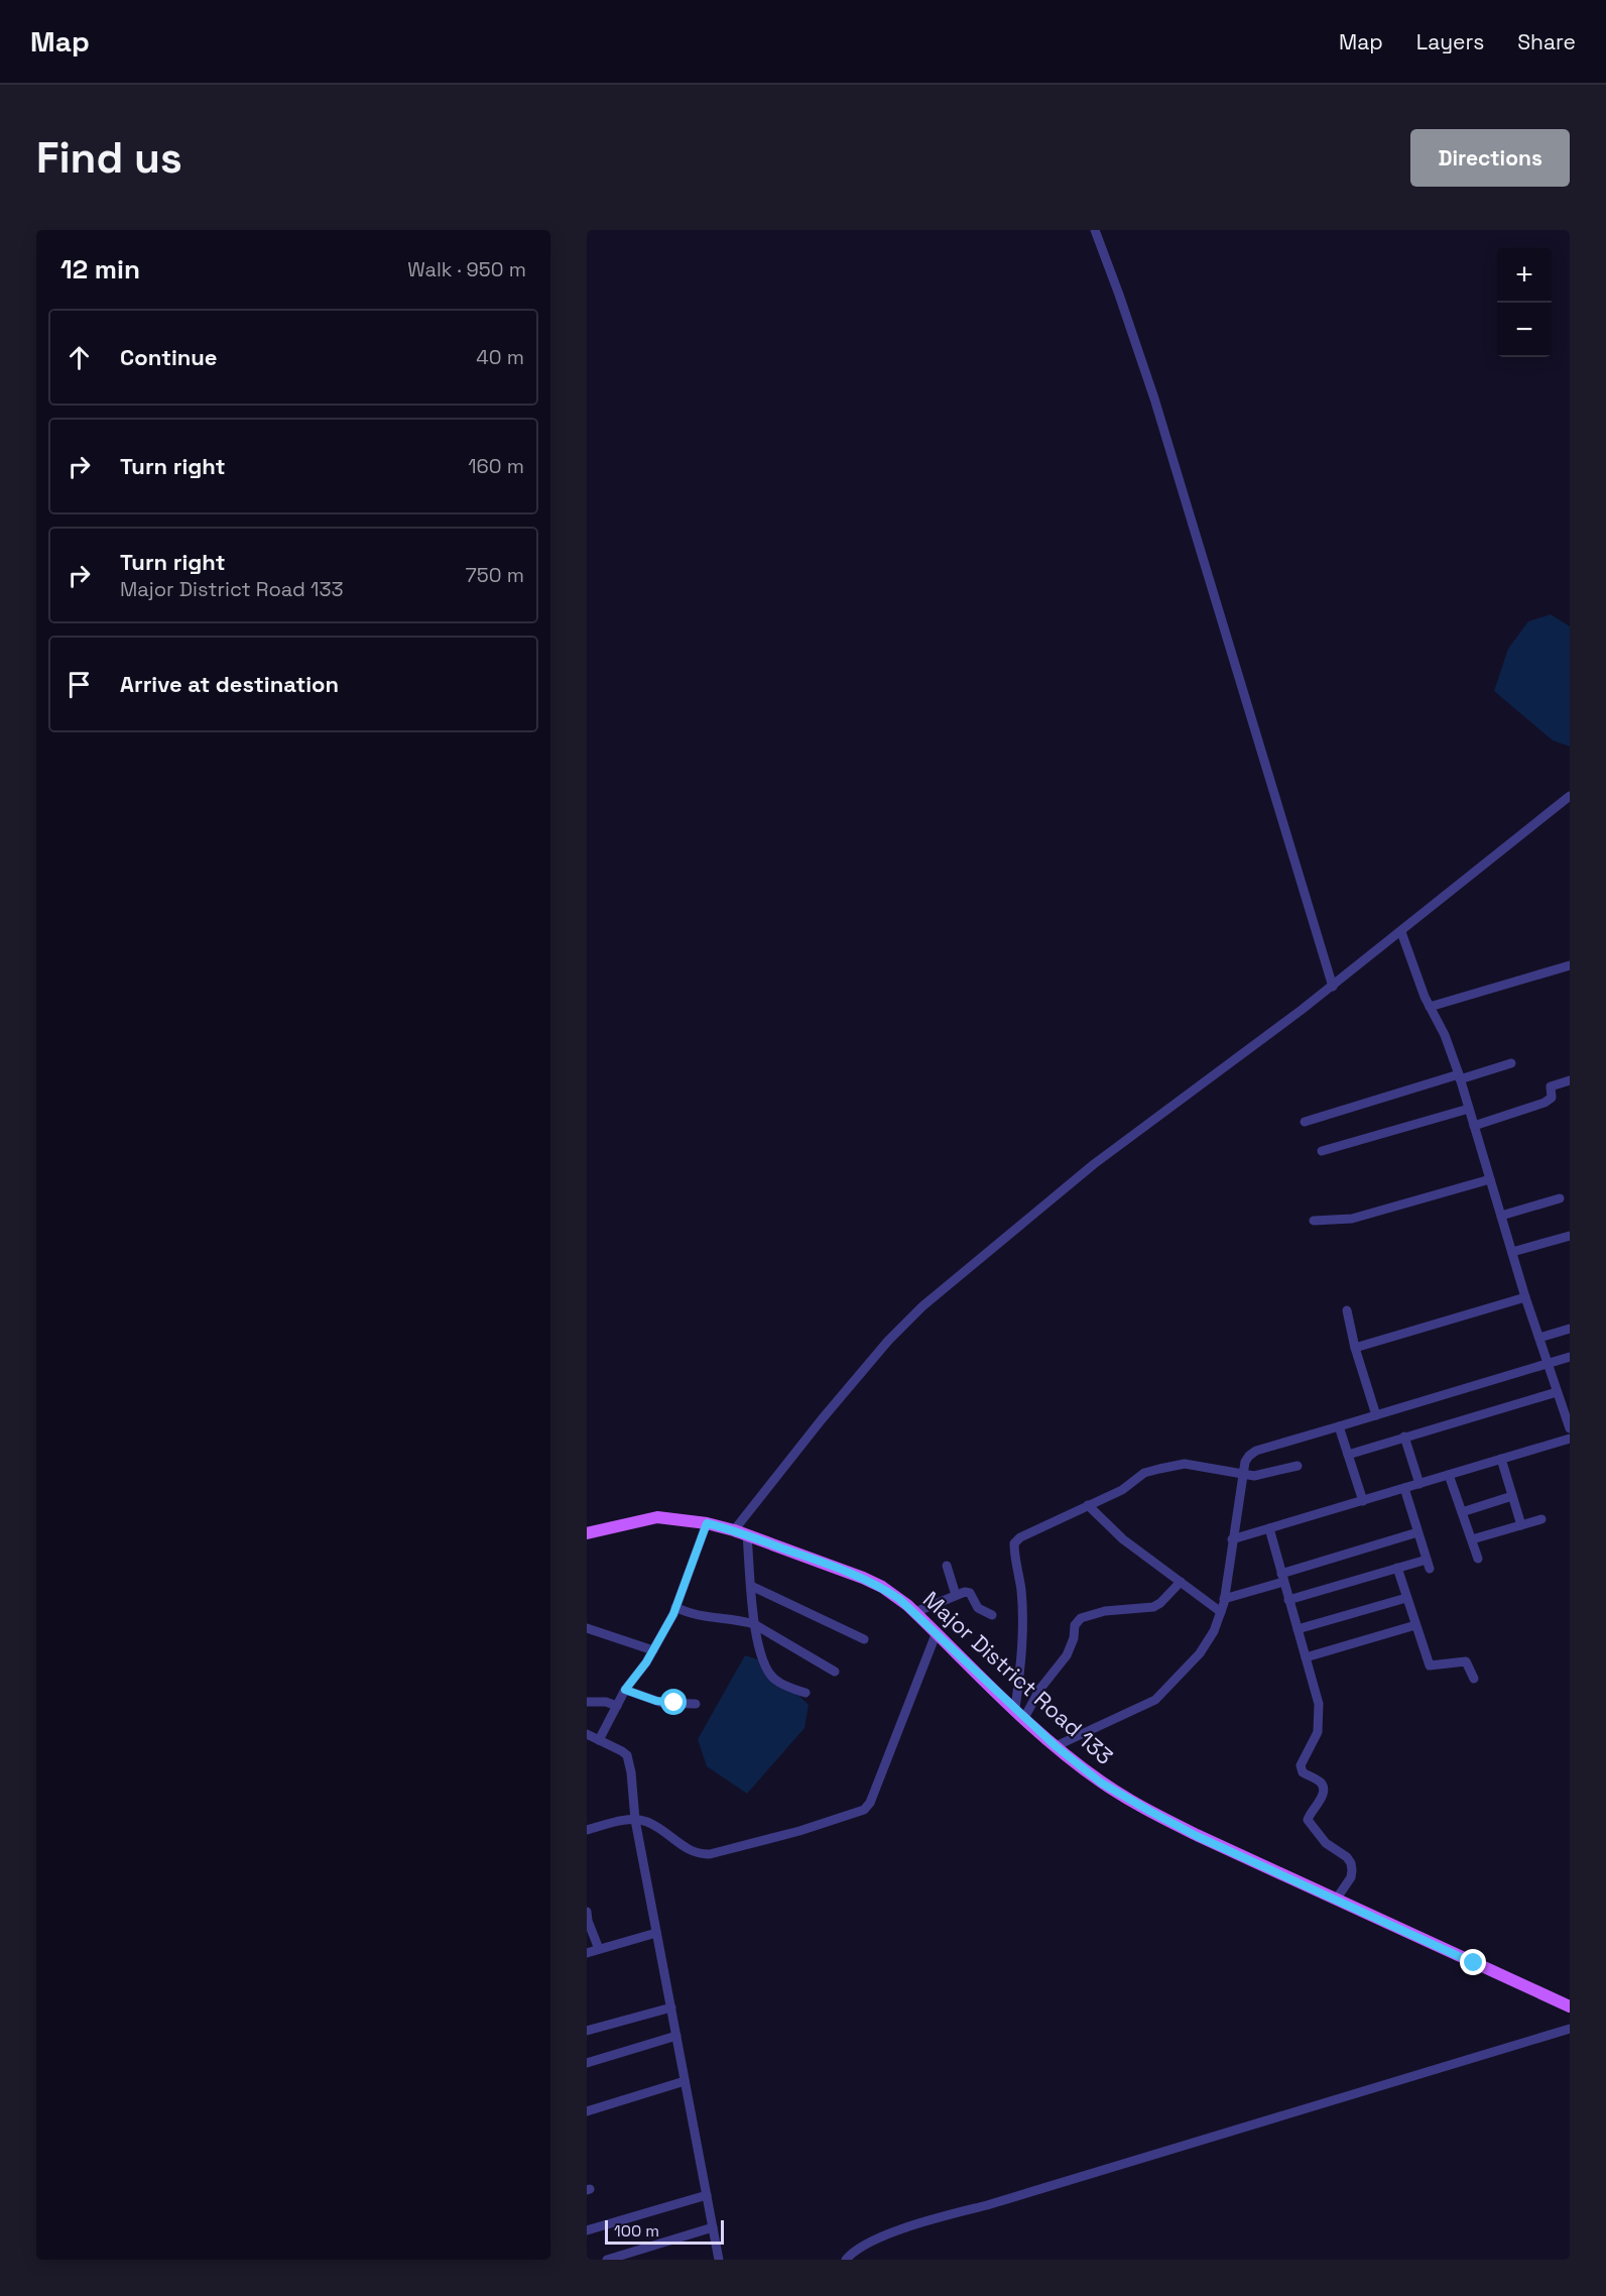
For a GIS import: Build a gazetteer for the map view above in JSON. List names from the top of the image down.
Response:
{
  "streets": {
    "main road": ["Major District Road 133"]
  },
  "scale_bar": "100 m",
  "page": {
    "header": "Map",
    "nav": ["Map", "Layers", "Share"],
    "buttons": "Directions",
    "title": "Find us",
    "heading": ["12 min", "Walk · 950 m"],
    "map_buttons": ["+", "−"],
    "list": [
      ["Continue", "40 m"],
      ["Turn right", "160 m"],
      ["Turn right", "Major District Road 133", "750 m"],
      "Arrive at destination"
    ],
    "scale": "100 m"
  }
}
